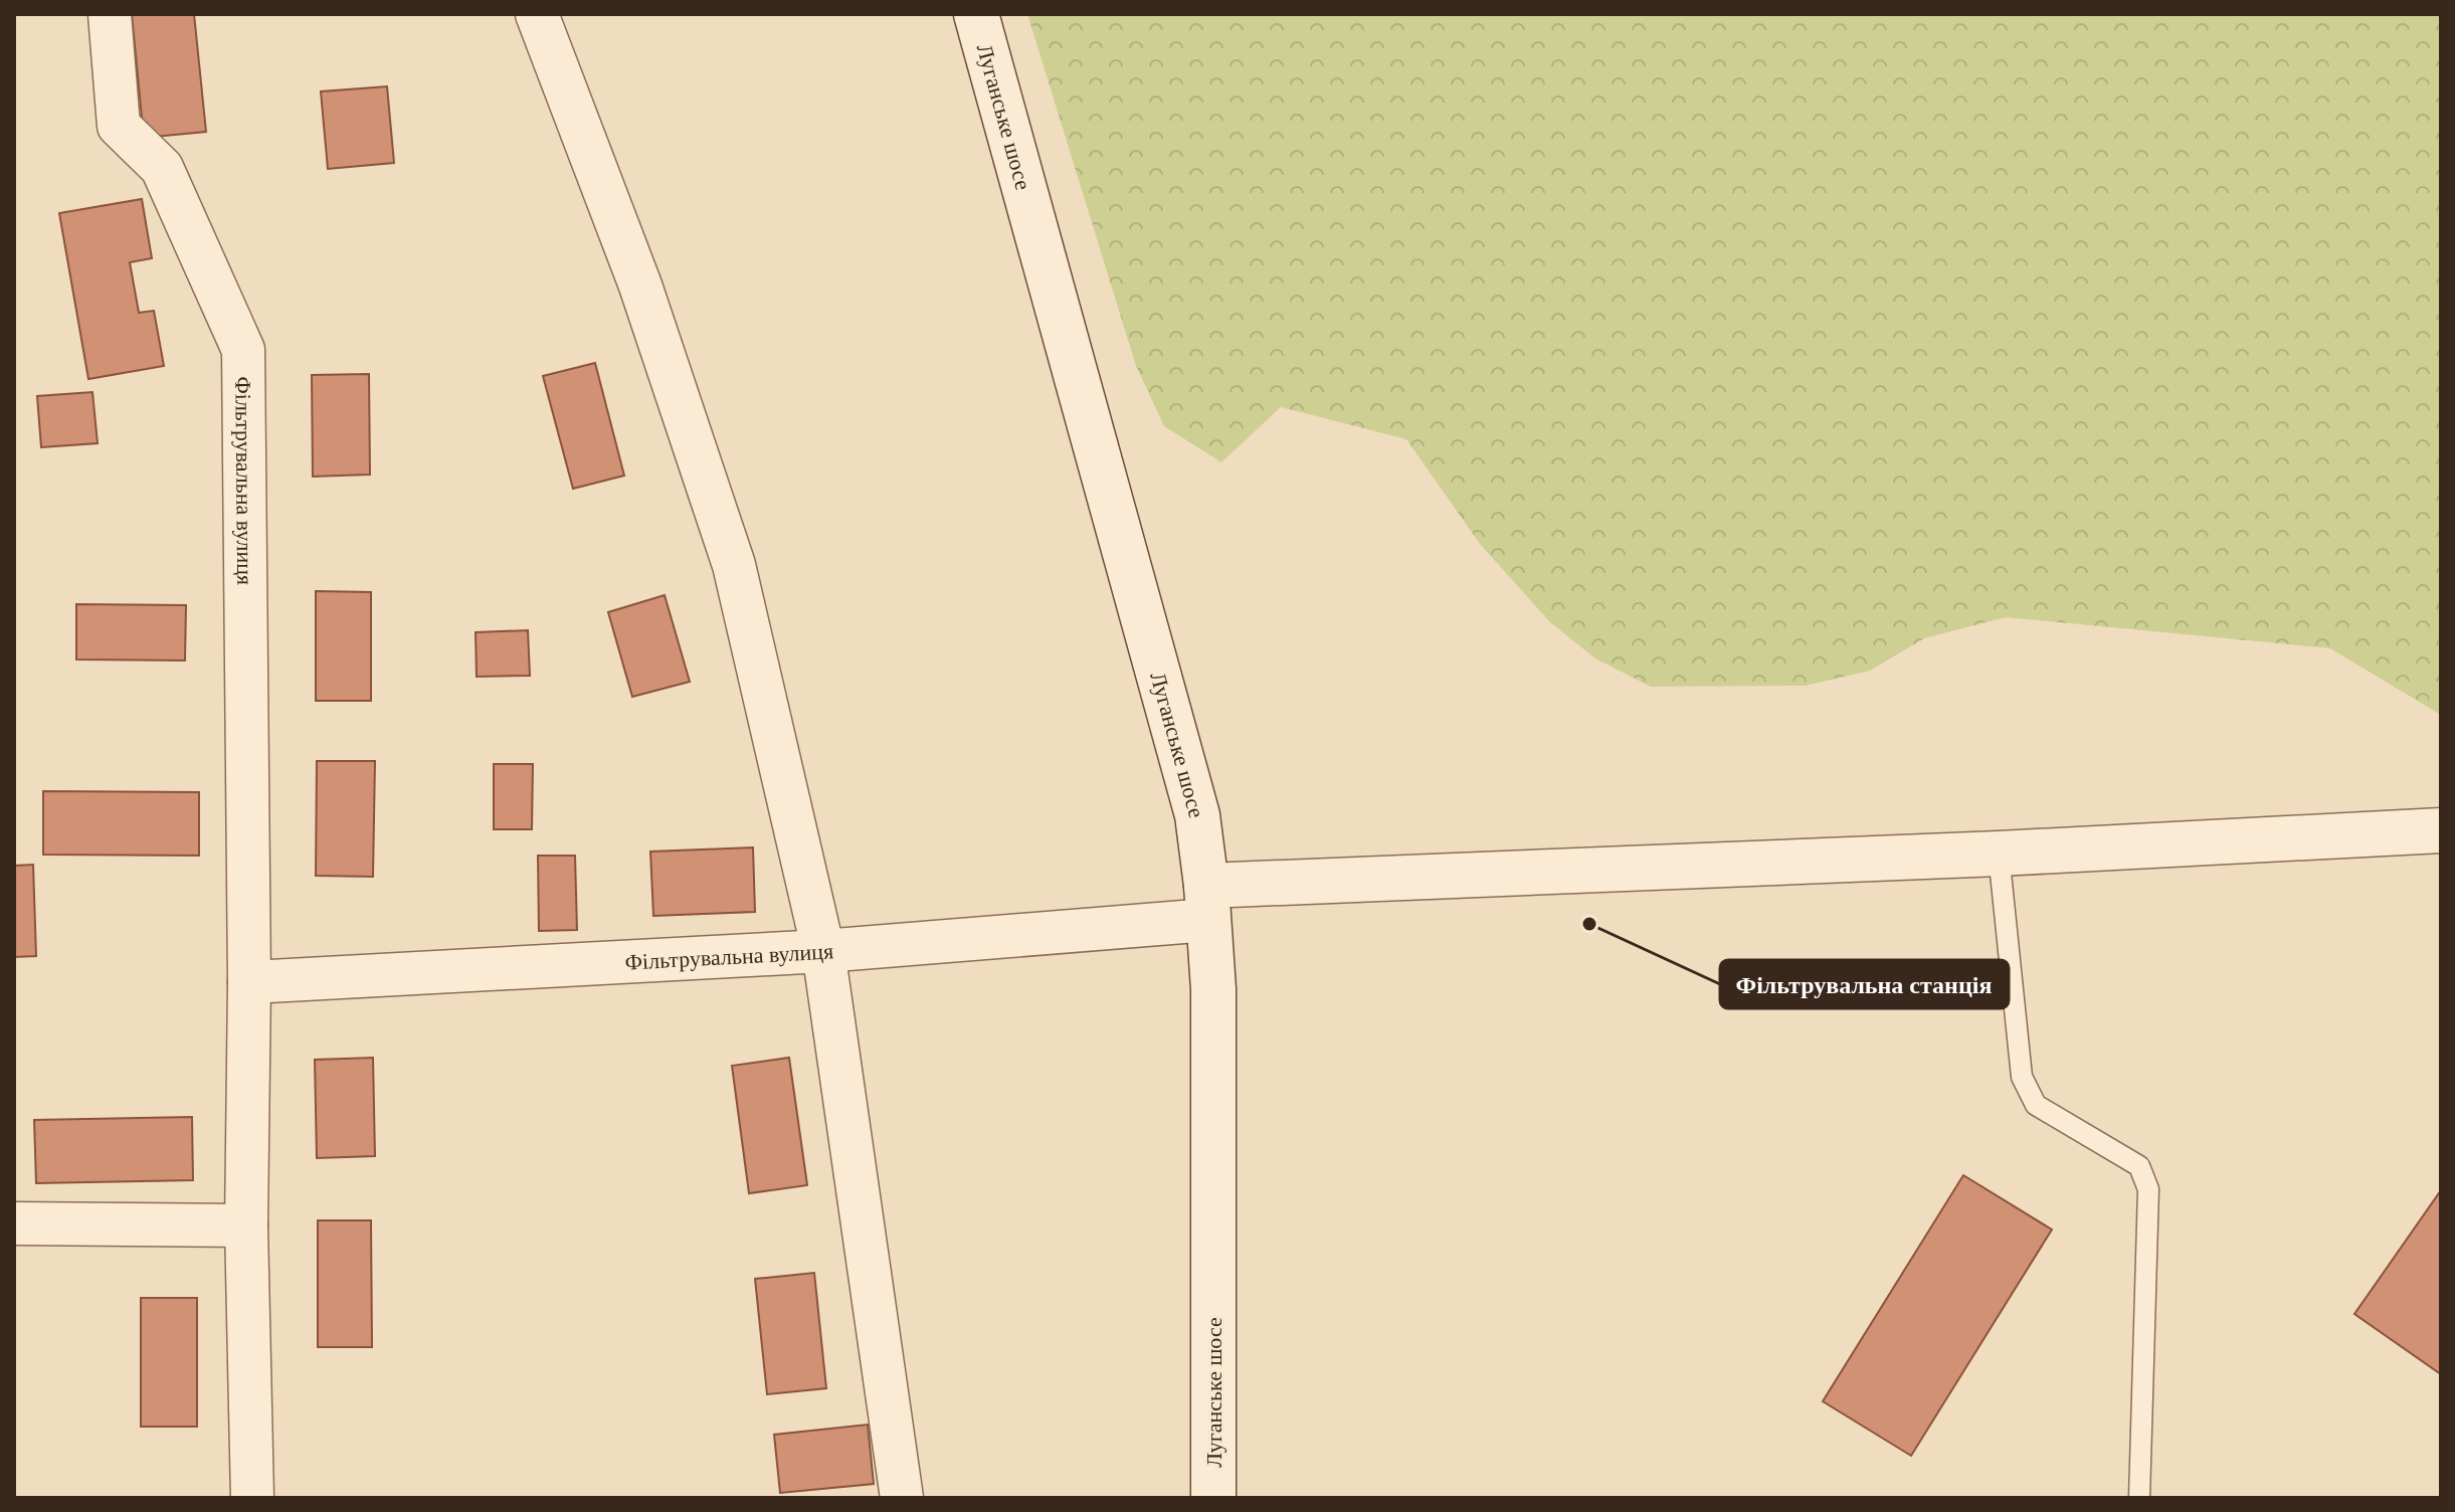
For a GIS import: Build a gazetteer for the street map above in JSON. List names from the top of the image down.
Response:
{
  "streets": {
    "main road": ["Луганське шосе"],
    "street": ["Фільтрувальна вулиця"]
  },
  "crossings": [
    ["Луганське шосе", "Фільтрувальна вулиця"]
  ],
  "places": ["Фільтрувальна станція"]
}
